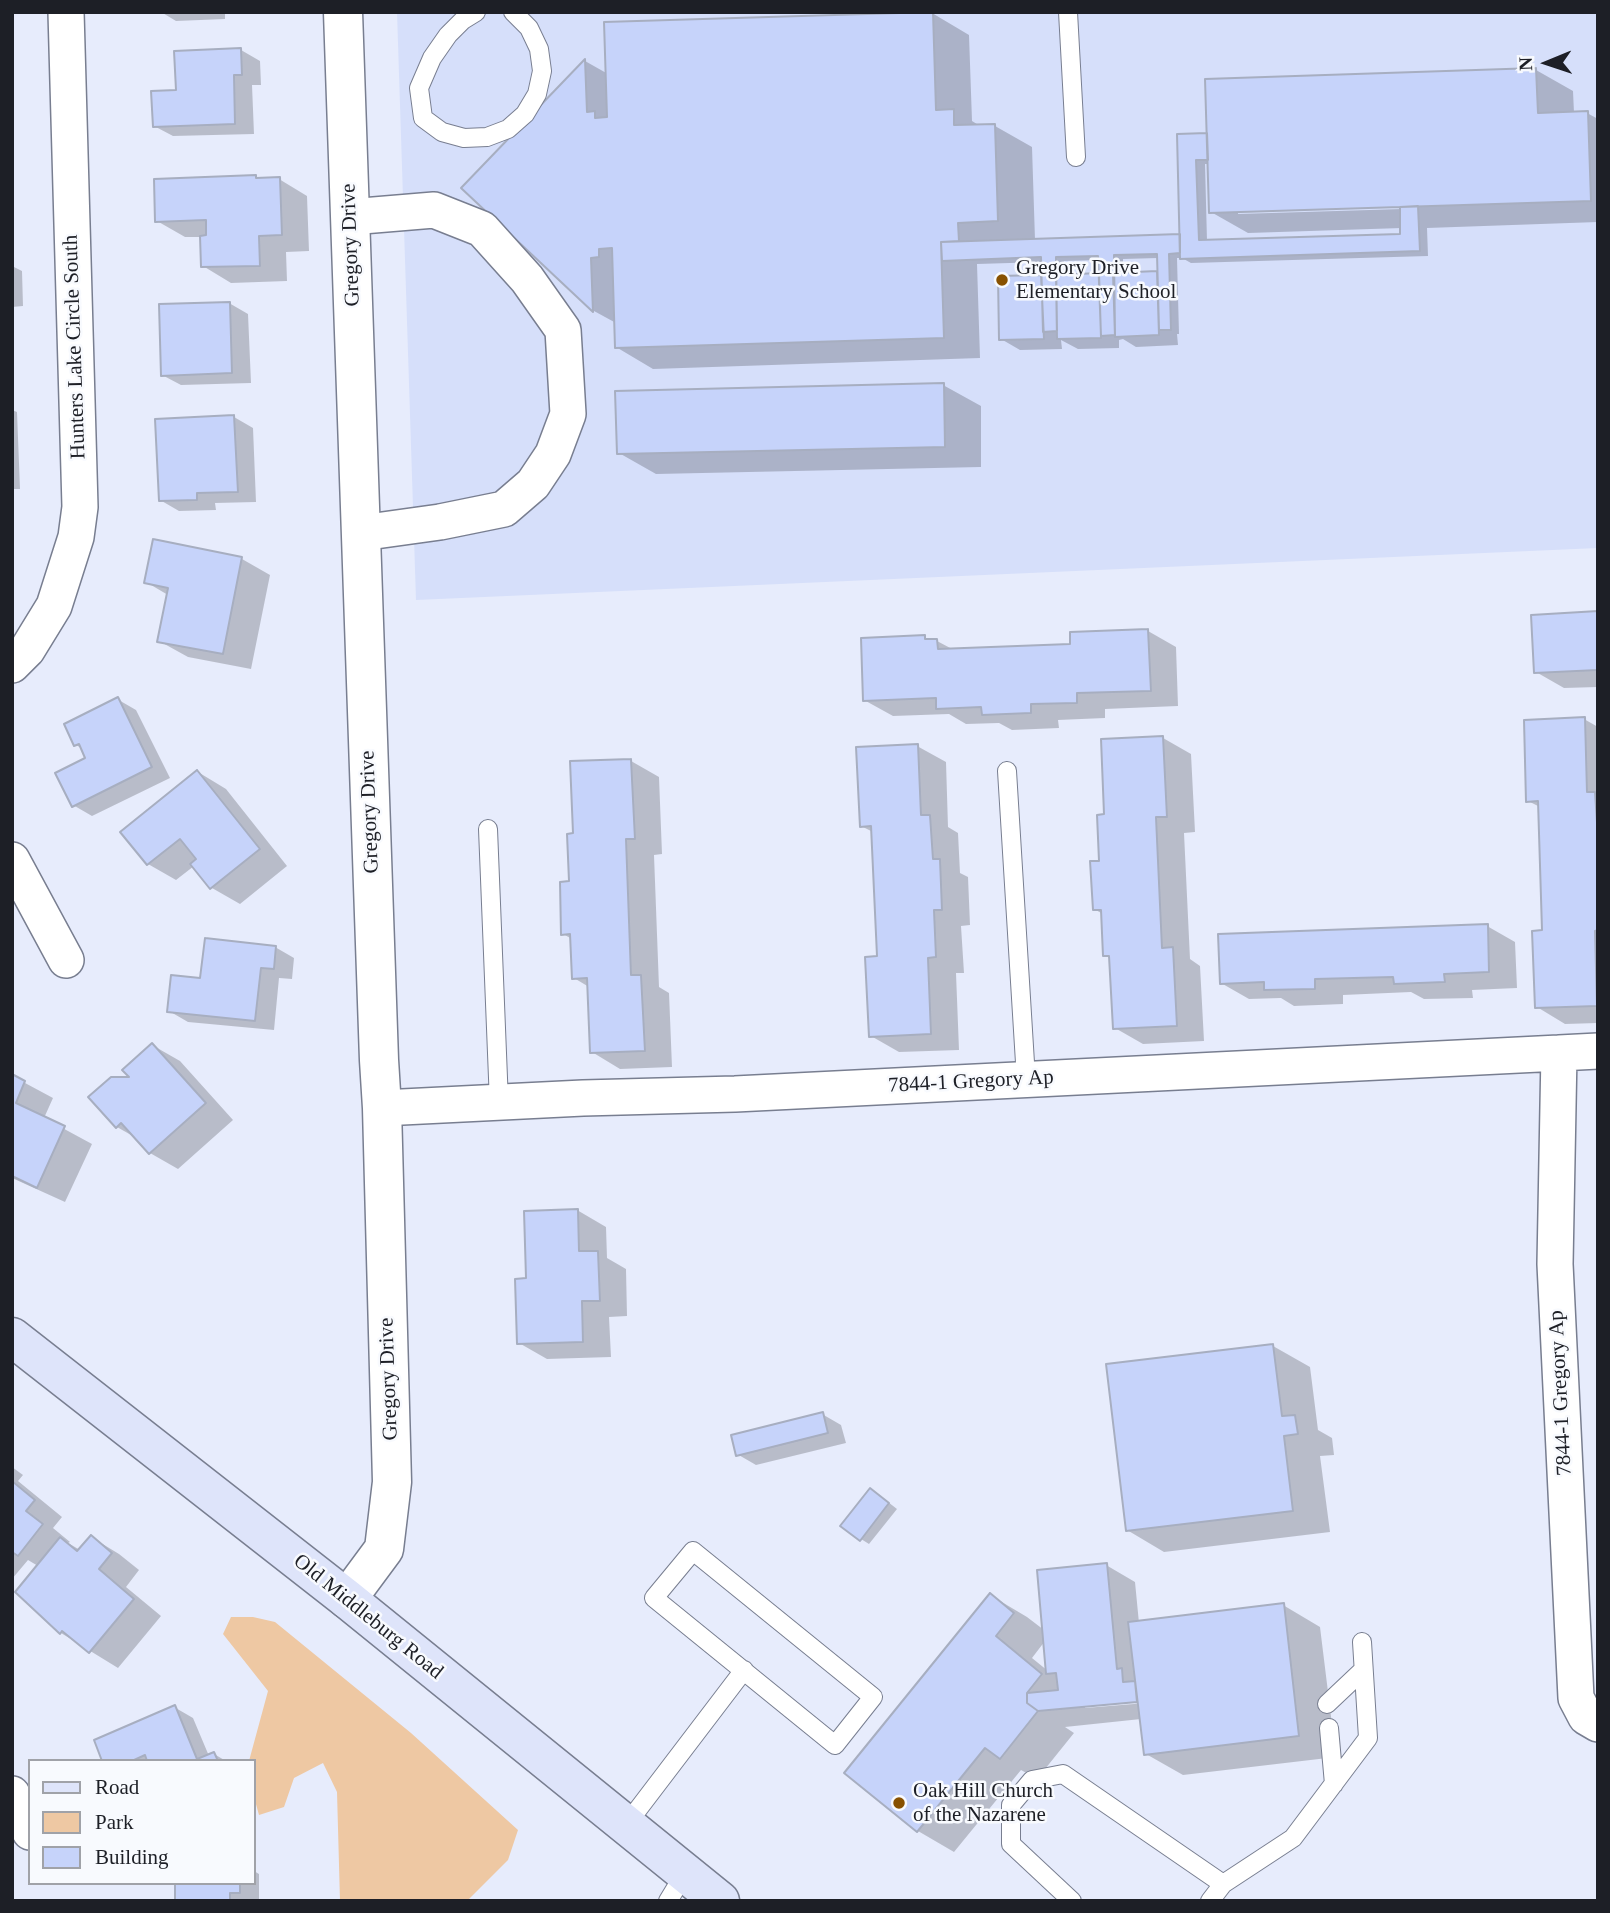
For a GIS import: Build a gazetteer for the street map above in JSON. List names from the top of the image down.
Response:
{
  "streets": {
    "main road": ["Old Middleburg Road"],
    "street": ["Gregory Drive", "Hunters Lake Circle South", "7844-1 Gregory Ap"]
  },
  "crossings": [
    ["Gregory Drive", "7844-1 Gregory Ap"],
    ["Gregory Drive", "Old Middleburg Road"]
  ],
  "places": ["Gregory Drive Elementary School", "Oak Hill Church of the Nazarene"],
  "legend": ["Road", "Park", "Building"],
  "north": "left"
}
